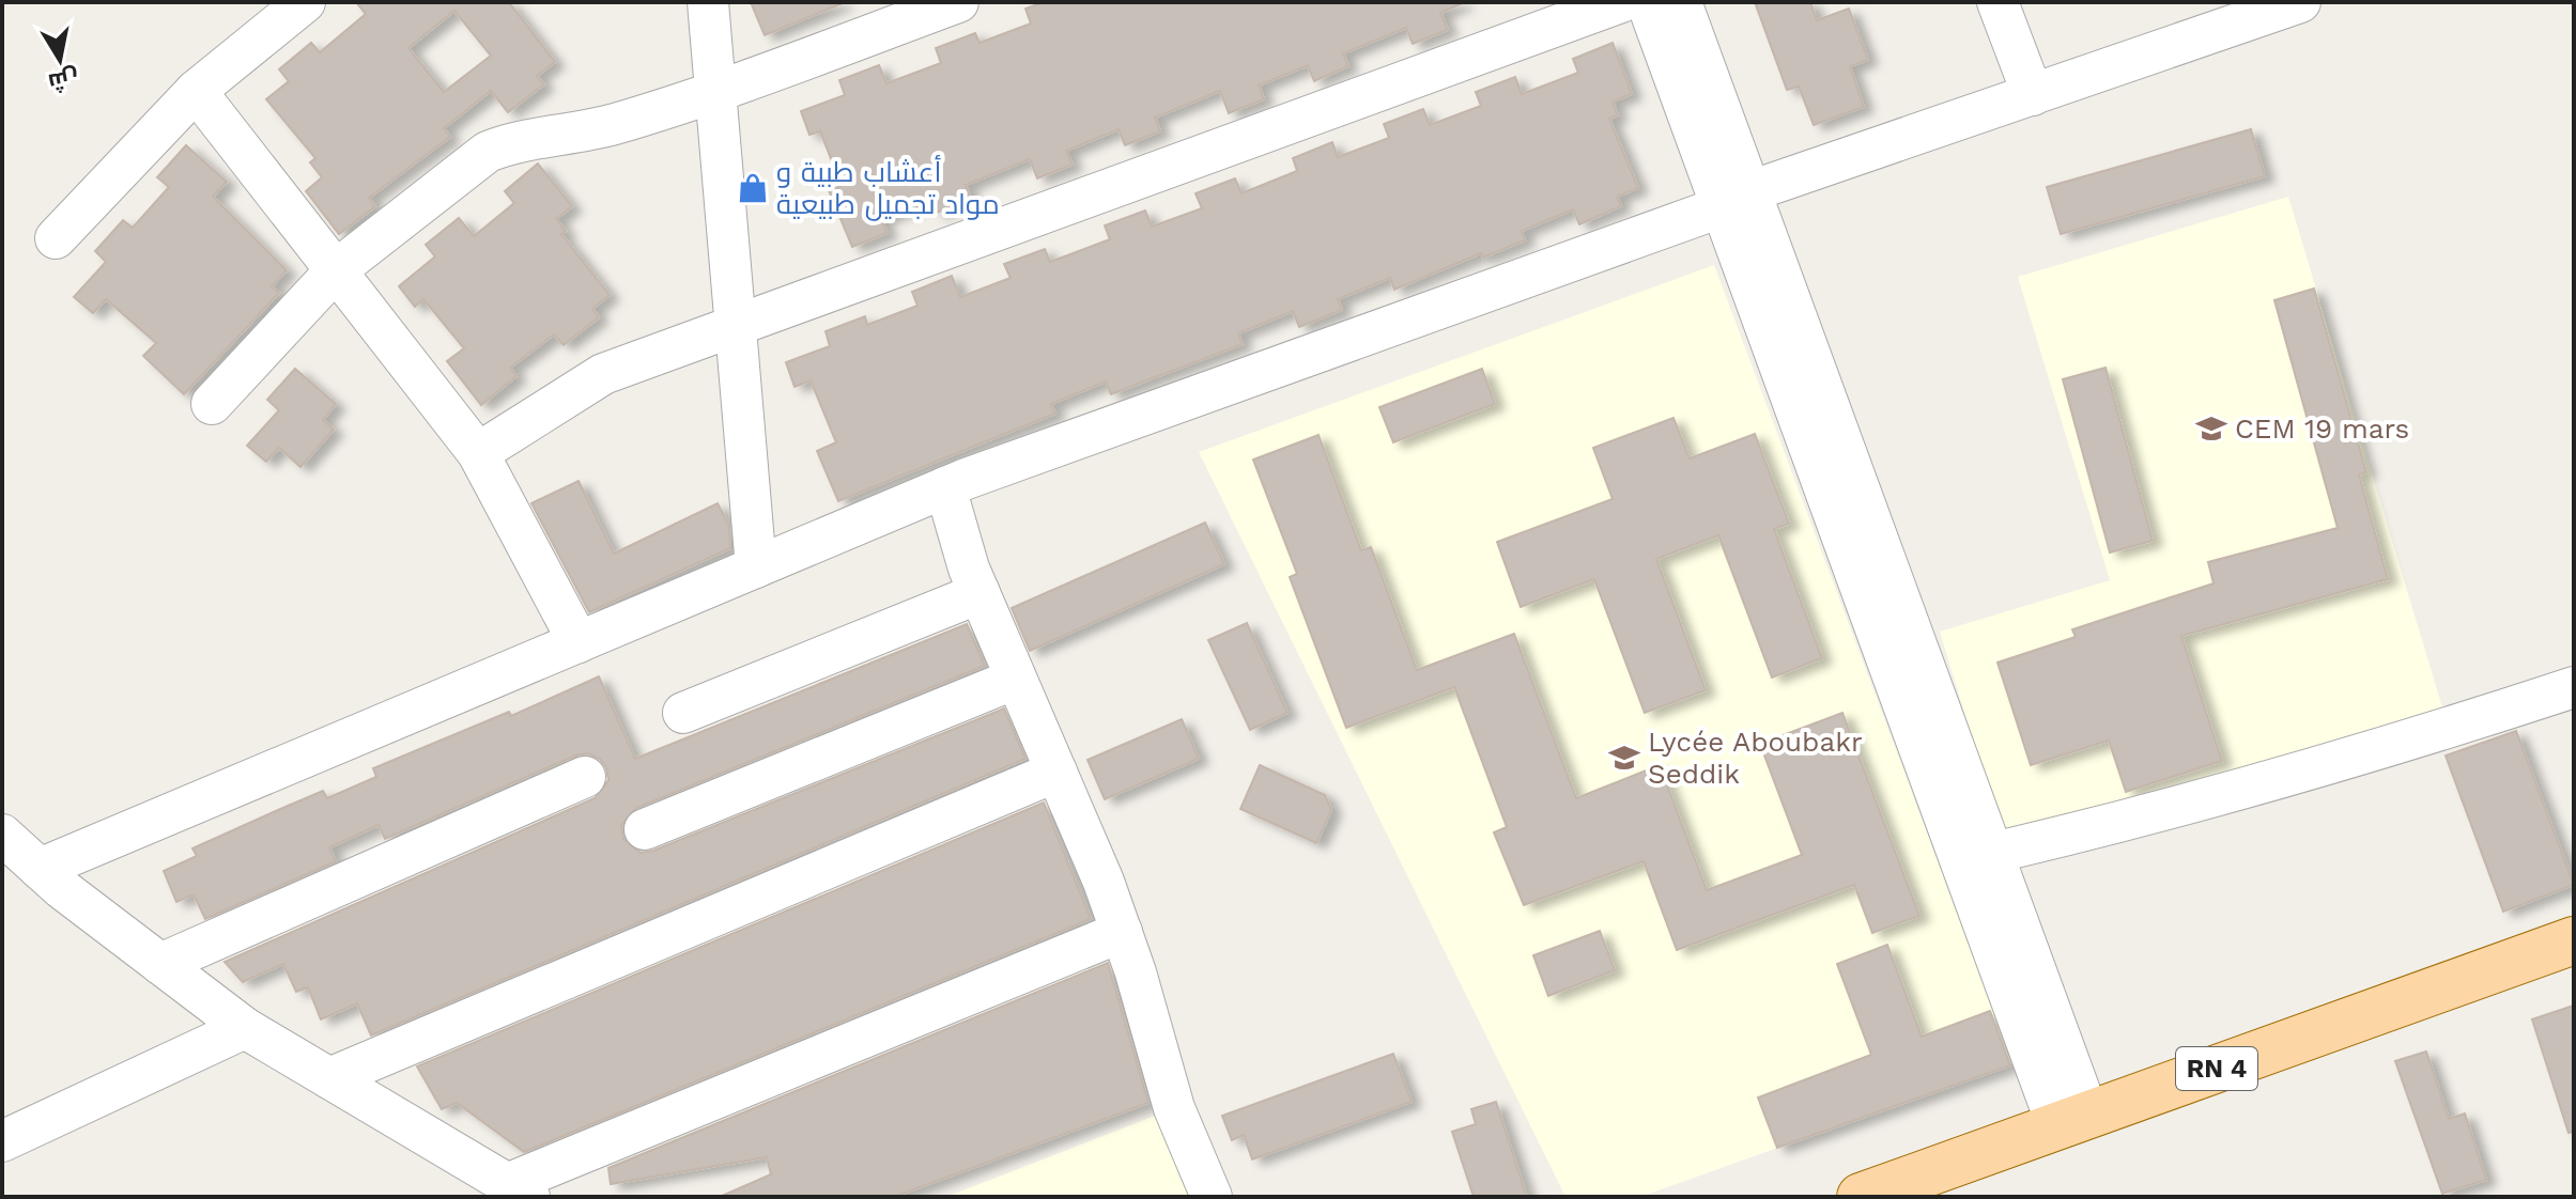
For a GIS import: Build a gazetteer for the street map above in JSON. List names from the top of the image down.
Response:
{
  "streets": {
    "main road": ["RN 4"]
  },
  "places": {
    "shop": ["أعشاب طبية و مواد تجميل طبيعية"],
    "school or university": ["CEM 19 mars", "Lycée Aboubakr Seddik"]
  },
  "north": "bottom"
}
